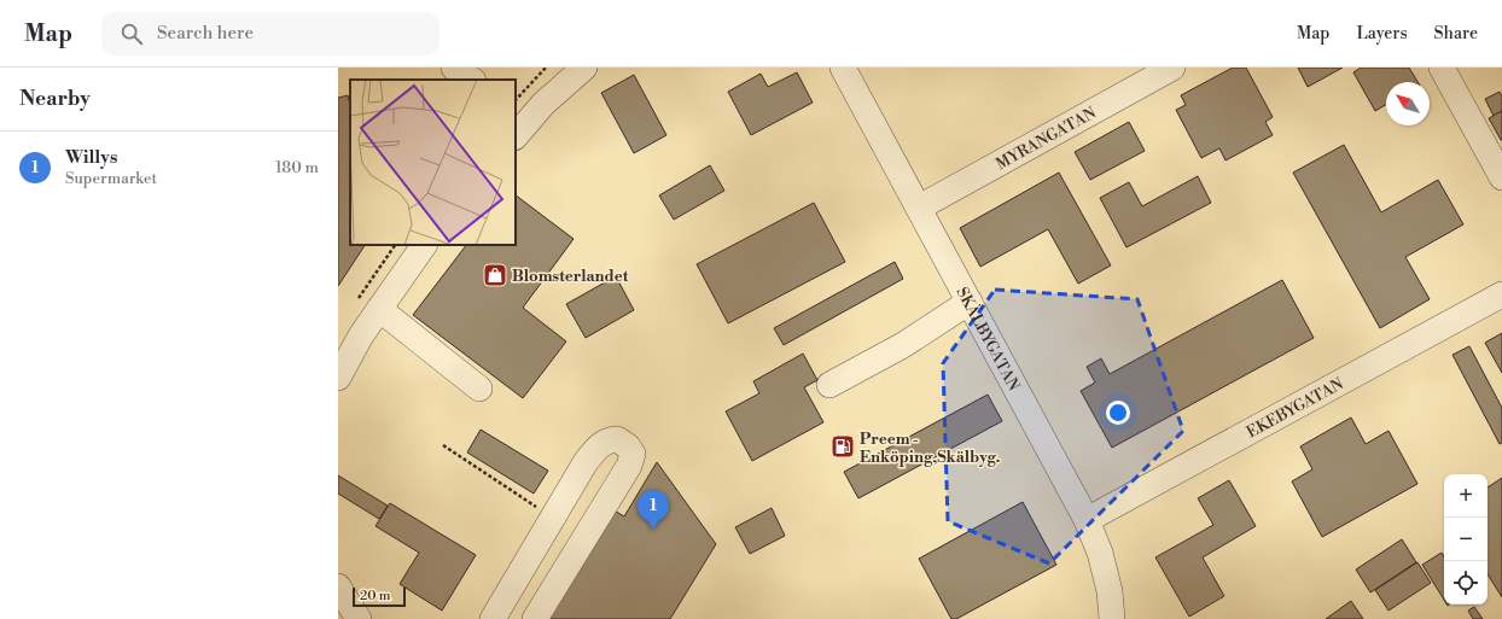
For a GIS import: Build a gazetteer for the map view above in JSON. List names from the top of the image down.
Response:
{
  "streets": {
    "street": ["MYRANGATAN", "SKÄLBYGATAN", "EKEBYGATAN"]
  },
  "crossings": [
    ["MYRANGATAN", "SKÄLBYGATAN"],
    ["SKÄLBYGATAN", "EKEBYGATAN"]
  ],
  "places": {
    "shop": ["Blomsterlandet"],
    "fuel station": ["Preem - Enköping,Skälbyg."]
  },
  "scale_bar": "20 m",
  "north": "top left",
  "page": {
    "header": "Map",
    "search": "Search here",
    "nav": ["Map", "Layers", "Share"],
    "heading": "Nearby",
    "list": [
      {
        "mark": "1",
        "name": "Willys",
        "note": "Supermarket",
        "value": "180 m"
      }
    ],
    "map_buttons": ["+", "−"],
    "pins": "1",
    "scale": "20 m"
  }
}
